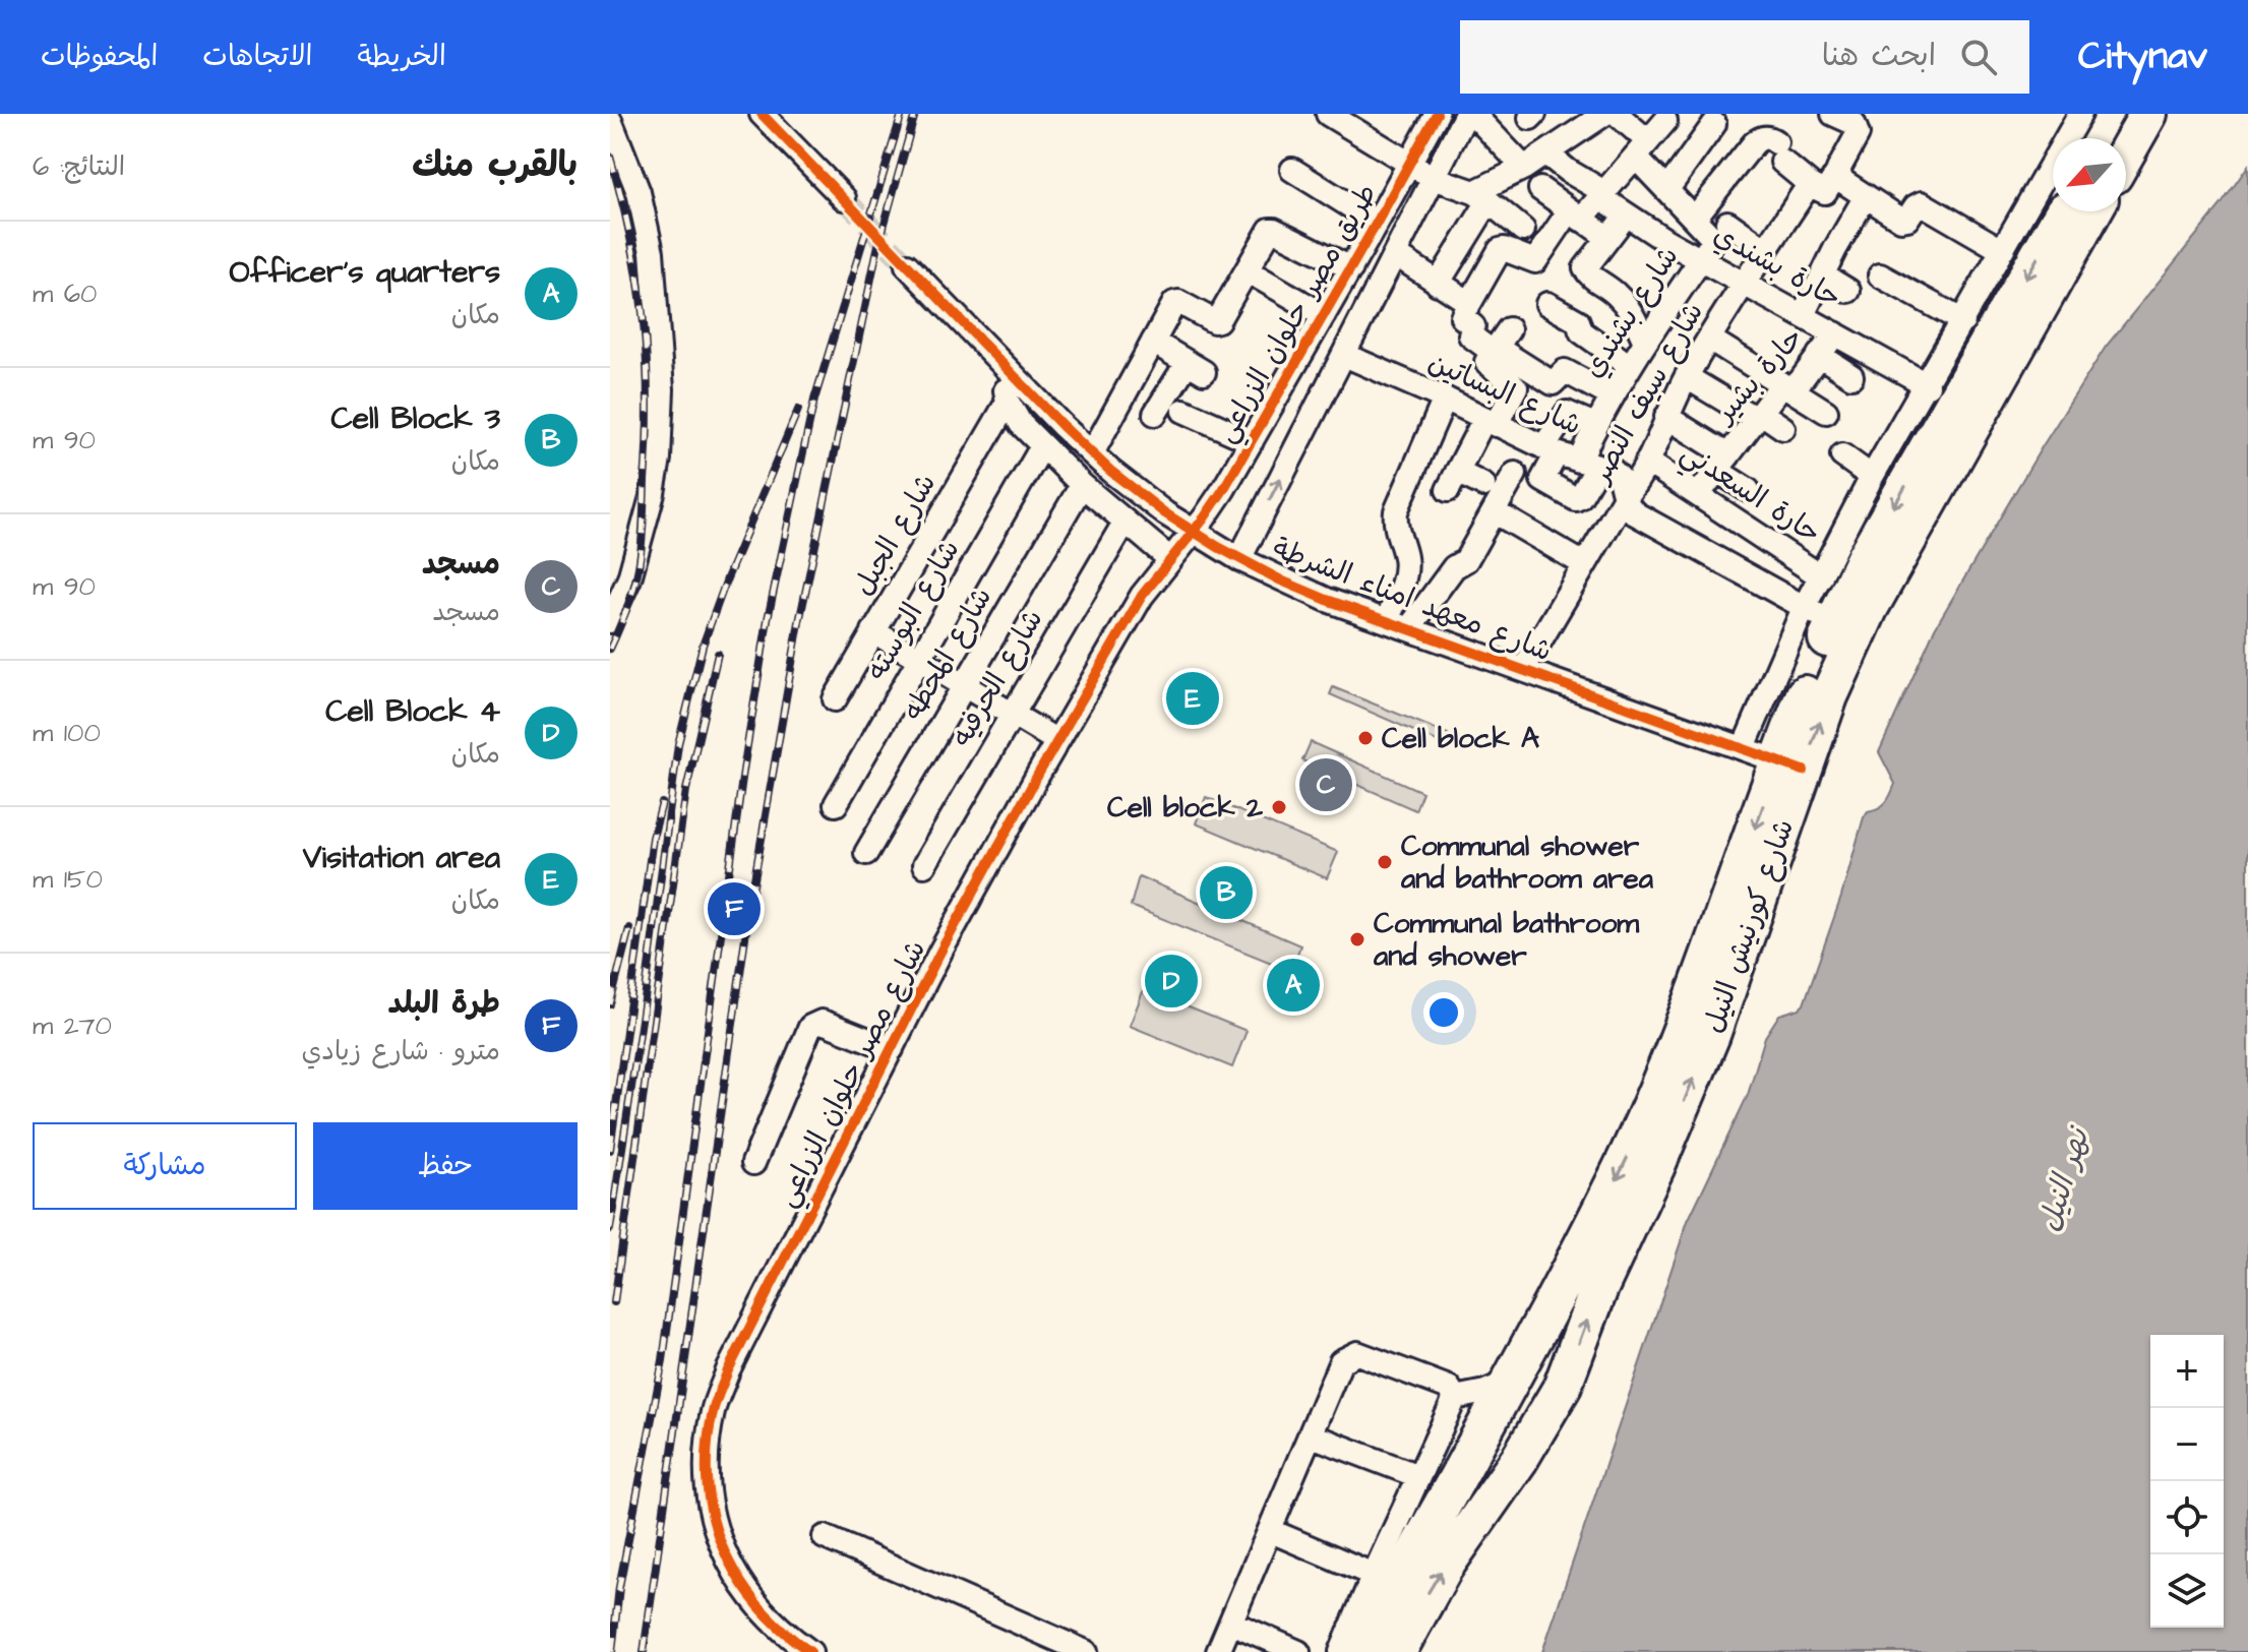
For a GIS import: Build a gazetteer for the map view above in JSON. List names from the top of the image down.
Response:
{
  "streets": {
    "highway": ["شارع كورنيش النيل"],
    "street": [
      "حارة بشندي",
      "شارع بشندي",
      "طريق مصر حلوان الزراعي",
      "حارة بشير",
      "شارع سيف النصر",
      "شارع البساتين",
      "حارة السعدني",
      "شارع الجبل",
      "شارع معهد امناء الشرطة",
      "شارع البوسته",
      "شارع المحطه",
      "شارع الحرفيه",
      "شارع مصر حلوان الزراعي"
    ]
  },
  "crossings": [
    ["حارة بشندي", "شارع بشندي"],
    ["حارة بشندي", "حارة بشير"],
    ["حارة بشندي", "شارع سيف النصر"],
    ["شارع بشندي", "شارع البساتين"],
    ["طريق مصر حلوان الزراعي", "شارع البساتين"],
    ["طريق مصر حلوان الزراعي", "شارع معهد امناء الشرطة"],
    ["طريق مصر حلوان الزراعي", "شارع مصر حلوان الزراعي"],
    ["حارة بشير", "حارة السعدني"],
    ["شارع سيف النصر", "شارع البساتين"],
    ["شارع سيف النصر", "حارة السعدني"],
    ["شارع سيف النصر", "شارع معهد امناء الشرطة"],
    ["شارع البساتين", "شارع كورنيش النيل"],
    ["شارع معهد امناء الشرطة", "شارع كورنيش النيل"],
    ["شارع معهد امناء الشرطة", "شارع مصر حلوان الزراعي"]
  ],
  "water": ["نهر النيل"],
  "places": [
    "Cell block A",
    "Cell block 2",
    "Communal shower and bathroom area",
    "Communal bathroom and shower"
  ],
  "north": "bottom left",
  "page": {
    "header": "Citynav",
    "search": "ابحث هنا",
    "nav": ["الخريطة", "الاتجاهات", "المحفوظات"],
    "heading": ["بالقرب منك", "النتائج: 6"],
    "list": [
      {
        "mark": "A",
        "name": "Officer's quarters",
        "note": "مكان",
        "value": "60 m"
      },
      {
        "mark": "B",
        "name": "Cell Block 3",
        "note": "مكان",
        "value": "90 m"
      },
      {
        "mark": "C",
        "name": "مسجد",
        "note": "مسجد",
        "value": "90 m"
      },
      {
        "mark": "D",
        "name": "Cell Block 4",
        "note": "مكان",
        "value": "100 m"
      },
      {
        "mark": "E",
        "name": "Visitation area",
        "note": "مكان",
        "value": "150 m"
      },
      {
        "mark": "F",
        "name": "طرة البلد",
        "note": "مترو · شارع زيادي",
        "value": "270 m"
      }
    ],
    "pins": [
      "E",
      "C",
      "B",
      "F",
      "D",
      "A"
    ],
    "buttons": ["حفظ", "مشاركة"],
    "map_buttons": ["+", "−"]
  }
}
